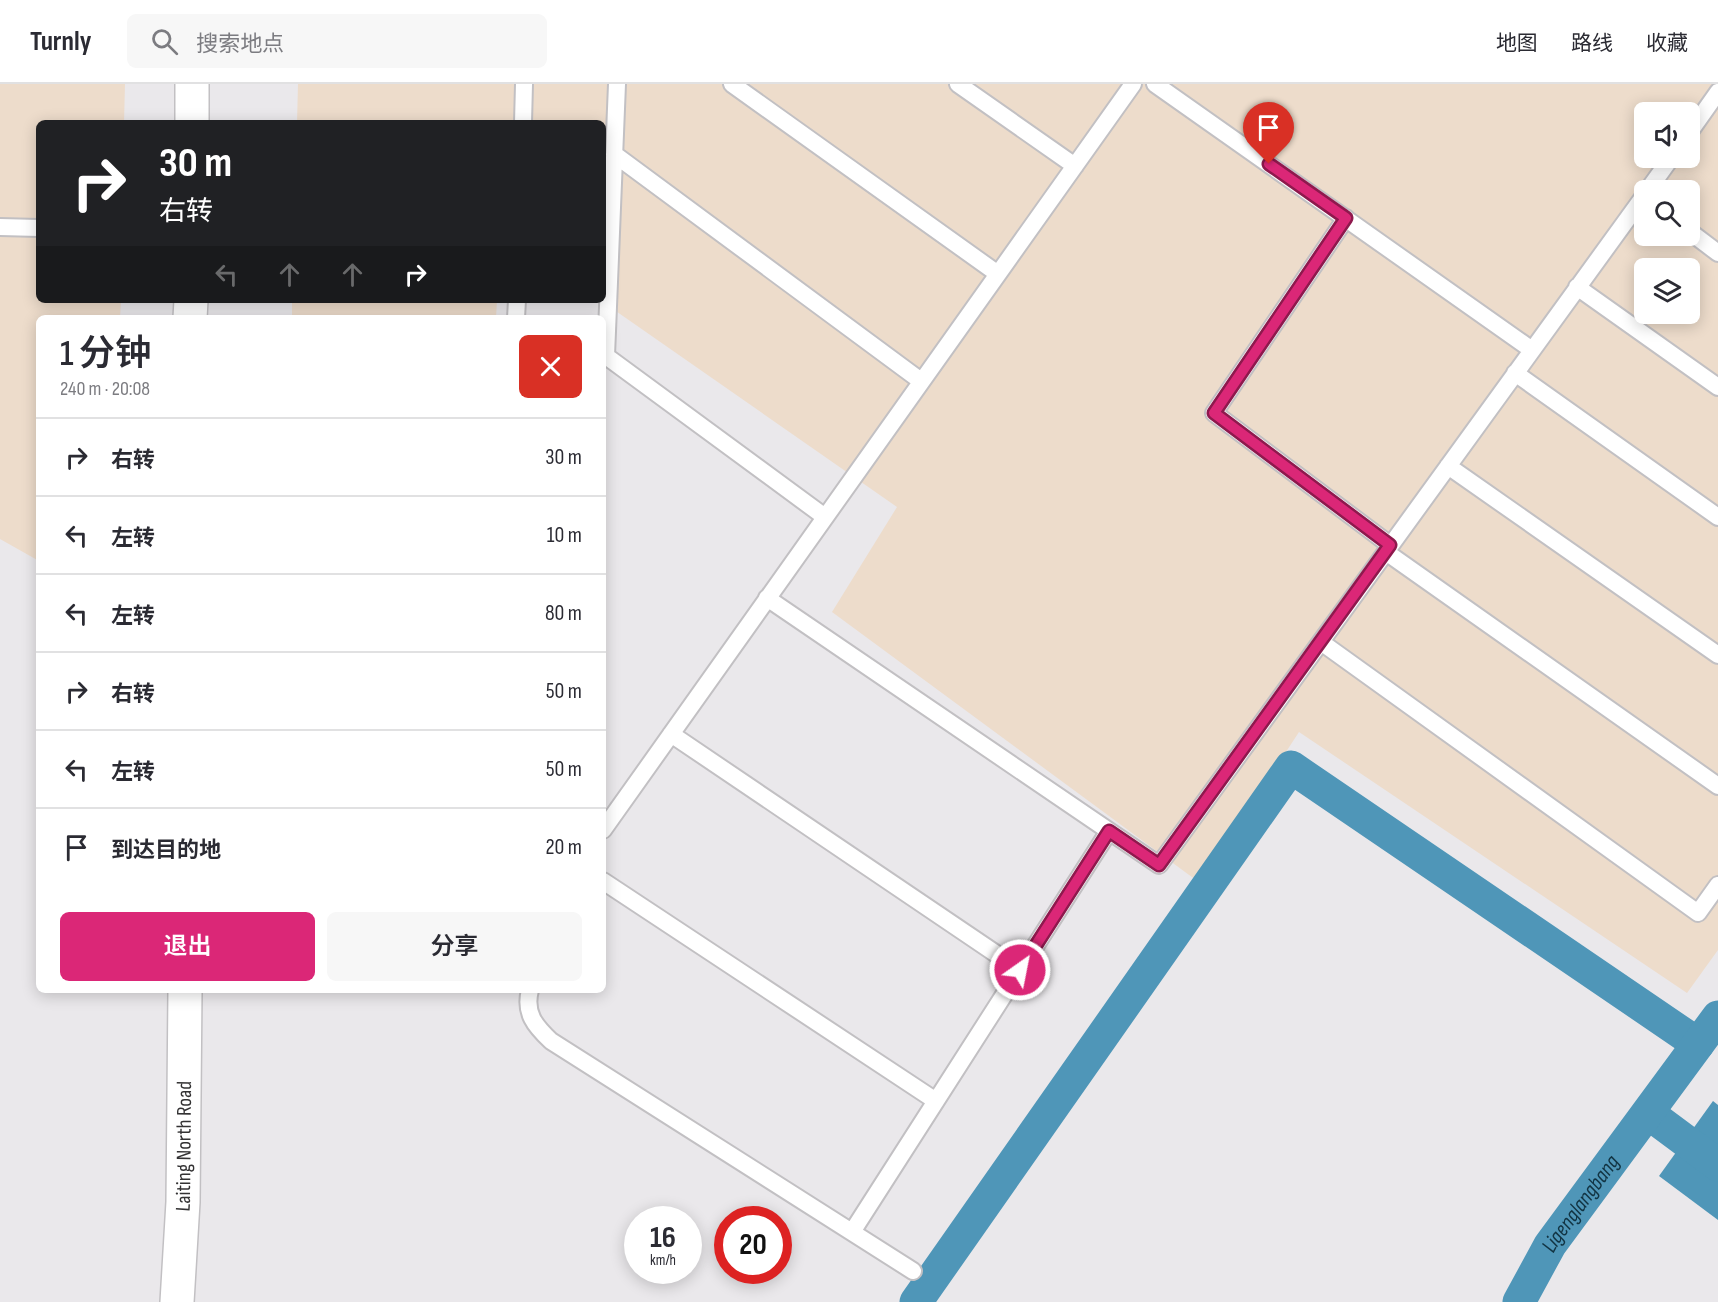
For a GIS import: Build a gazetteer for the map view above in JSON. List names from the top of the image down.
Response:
{
  "streets": {
    "street": ["Laiting North Road"]
  },
  "water": ["Ligenglangbang"],
  "page": {
    "header": "Turnly",
    "search": "搜索地点",
    "nav": ["地图", "路线", "收藏"],
    "turn": ["30 m", "右转"],
    "heading": ["1 分钟", "240 m · 20:08"],
    "list": [
      {
        "name": "右转",
        "value": "30 m"
      },
      {
        "name": "左转",
        "value": "10 m"
      },
      {
        "name": "左转",
        "value": "80 m"
      },
      {
        "name": "右转",
        "value": "50 m"
      },
      {
        "name": "左转",
        "value": "50 m"
      },
      {
        "name": "到达目的地",
        "value": "20 m"
      }
    ],
    "buttons": ["退出", "分享"],
    "speed": "16 km/h",
    "limit": "20"
  }
}
